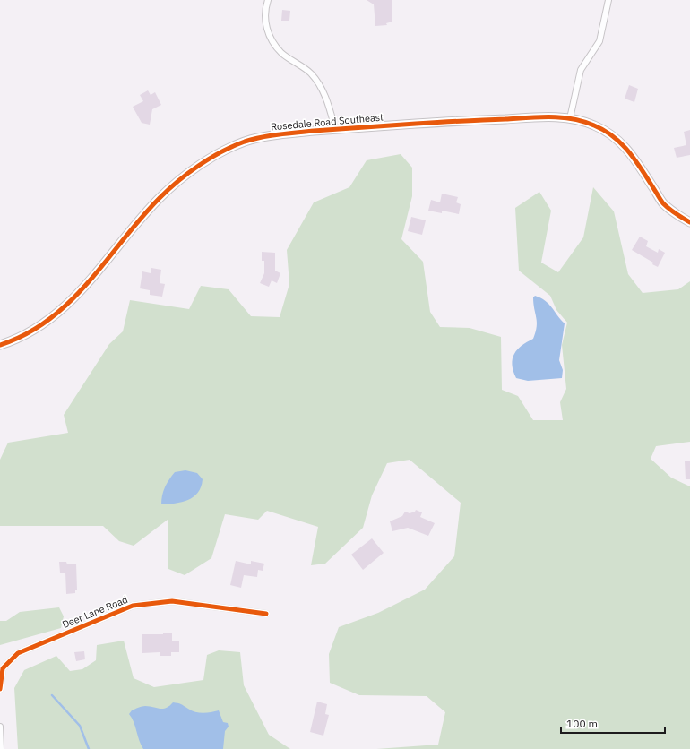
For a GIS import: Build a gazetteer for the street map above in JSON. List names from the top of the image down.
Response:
{
  "streets": {
    "street": ["Rosedale Road Southeast", "Deer Lane Road"]
  },
  "scale_bar": "100 m"
}
